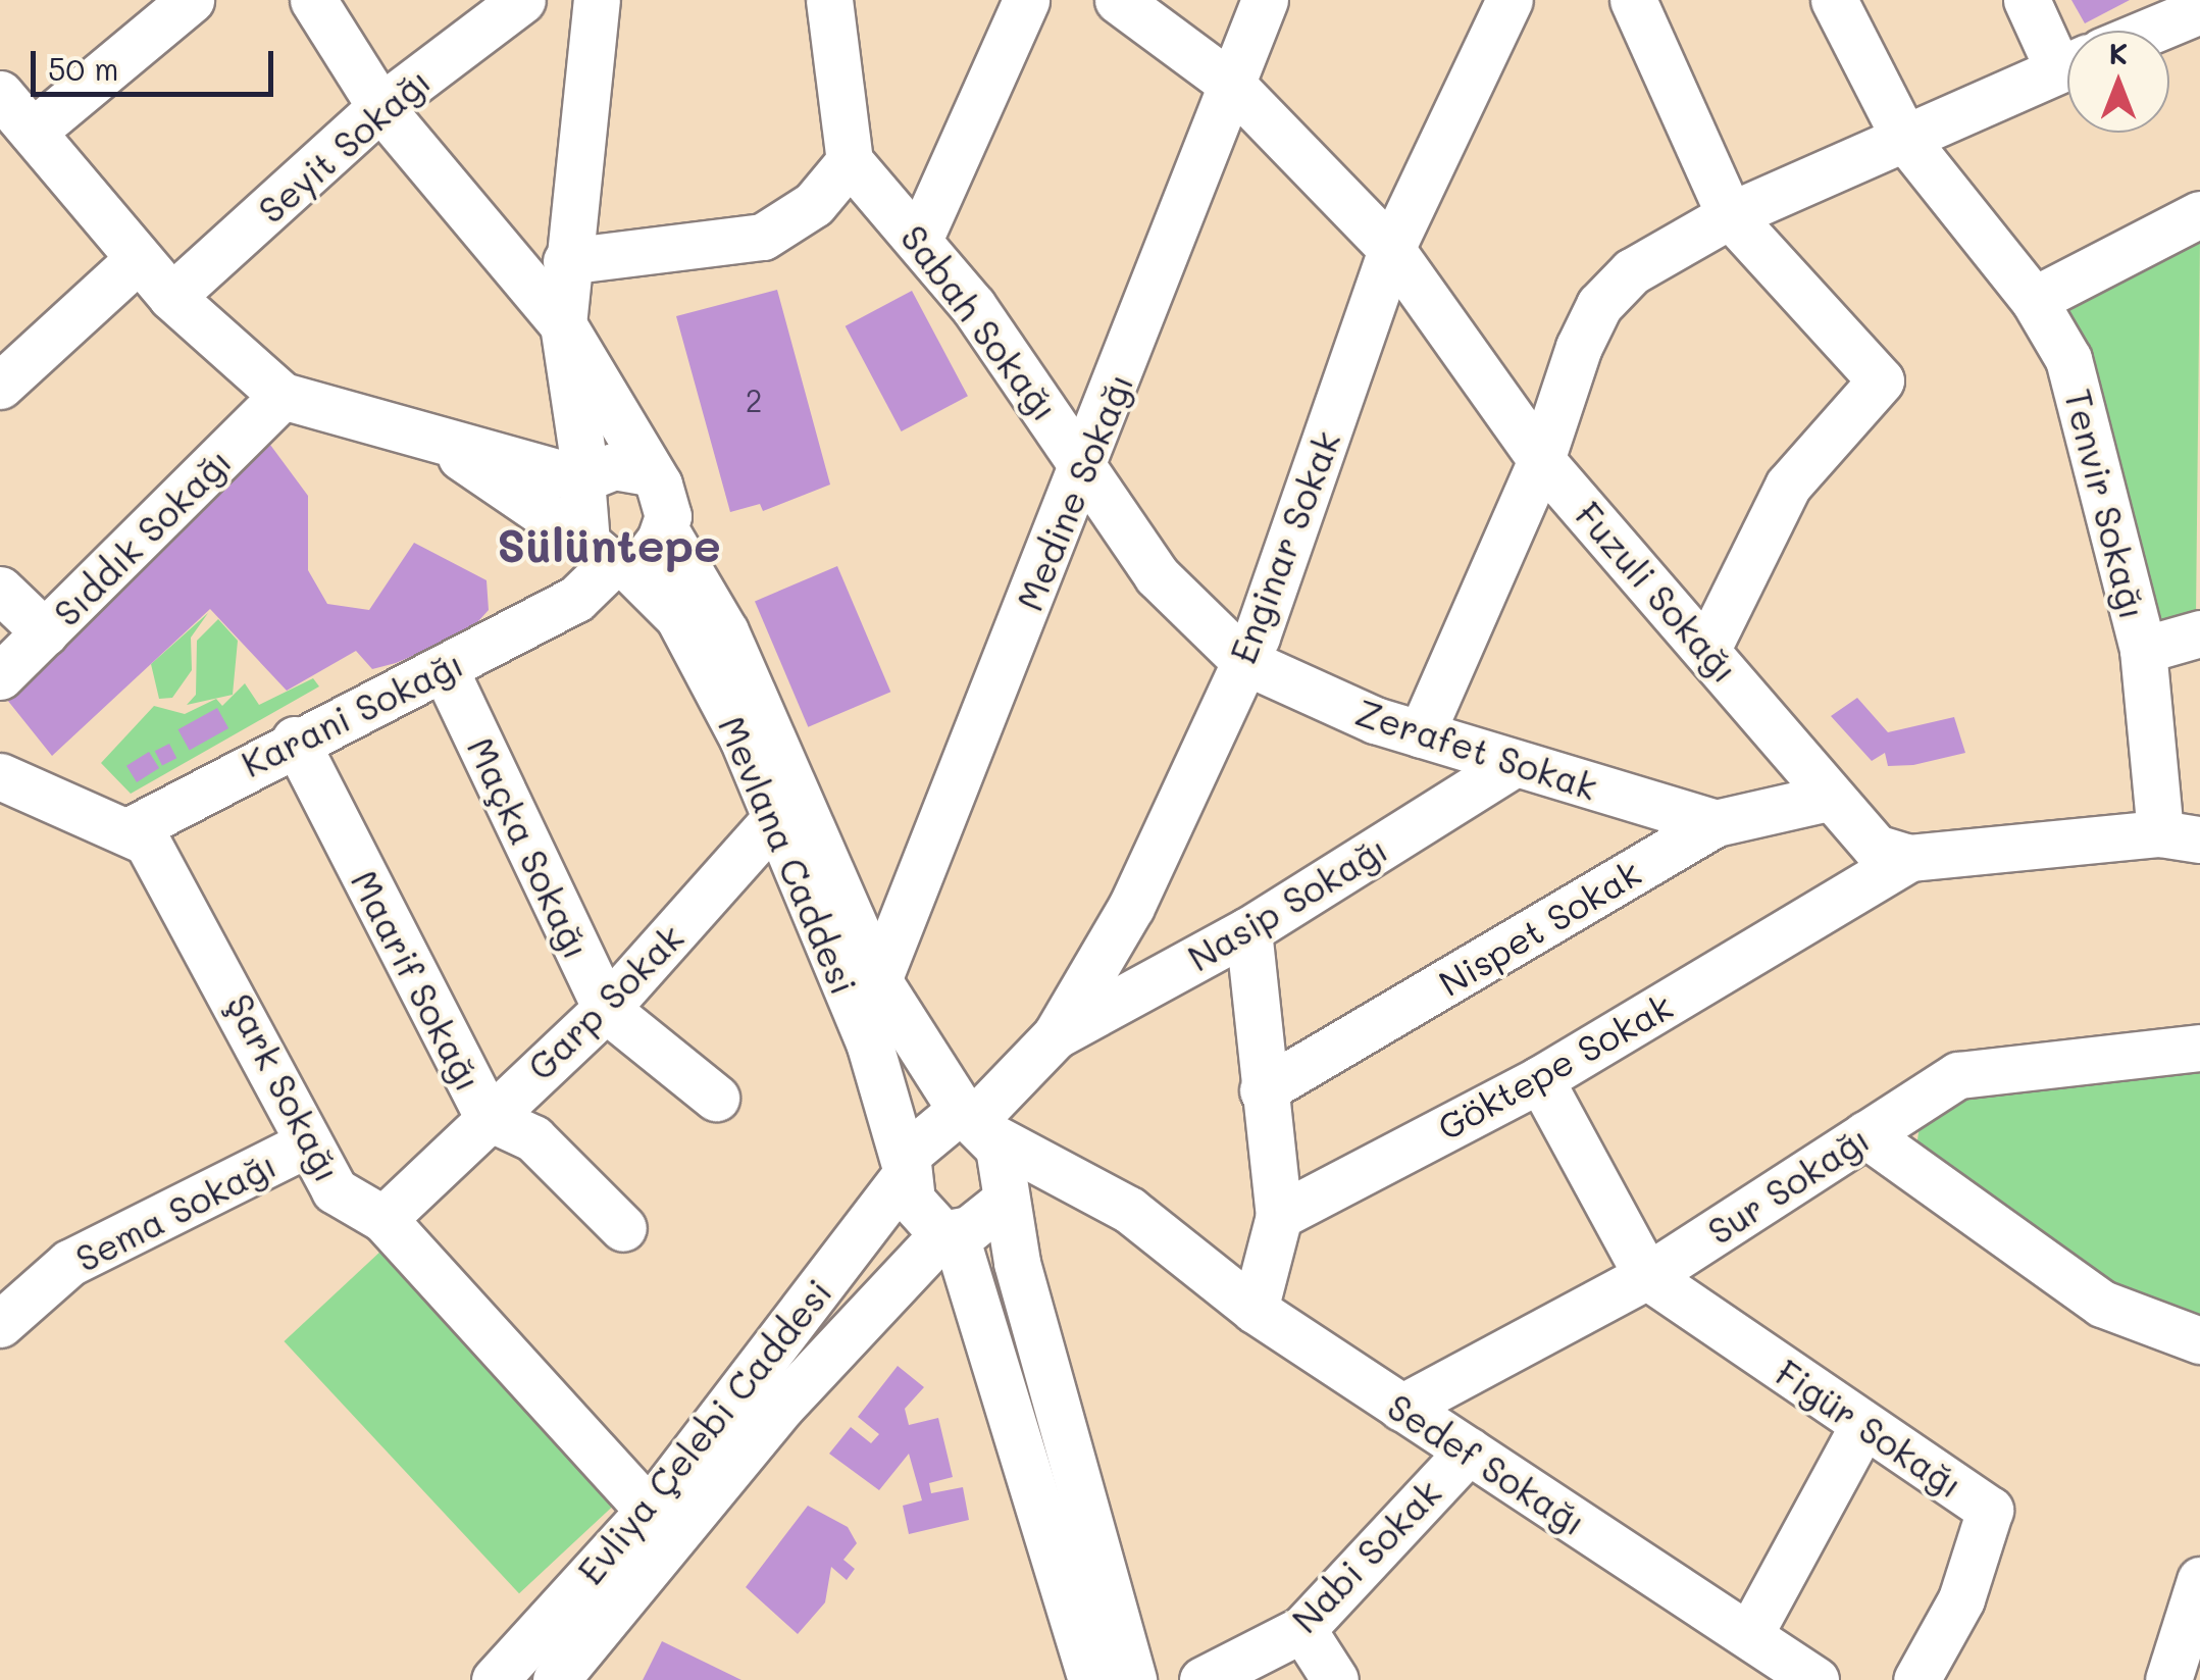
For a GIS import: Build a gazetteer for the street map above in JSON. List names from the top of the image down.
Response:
{
  "streets": {
    "street": [
      "Seyit Sokağı",
      "Sabah Sokağı",
      "Medine Sokağı",
      "Tenvir Sokağı",
      "Sıddık Sokağı",
      "Enginar Sokak",
      "Fuzuli Sokağı",
      "Karani Sokağı",
      "Zerafet Sokak",
      "Maçka Sokağı",
      "Mevlana Caddesi",
      "Nasip Sokağı",
      "Nispet Sokak",
      "Maarif Sokağı",
      "Garp Sokak",
      "Göktepe Sokak",
      "Şark Sokağı",
      "Sur Sokağı",
      "Sema Sokağı",
      "Figür Sokağı",
      "Evliya Çelebi Caddesi",
      "Sedef Sokağı",
      "Nabi Sokak"
    ]
  },
  "crossings": [
    ["Seyit Sokağı", "Mevlana Caddesi"],
    ["Sabah Sokağı", "Medine Sokağı"],
    ["Sabah Sokağı", "Enginar Sokak"],
    ["Sabah Sokağı", "Zerafet Sokak"],
    ["Medine Sokağı", "Fuzuli Sokağı"],
    ["Medine Sokağı", "Mevlana Caddesi"],
    ["Sıddık Sokağı", "Mevlana Caddesi"],
    ["Enginar Sokak", "Fuzuli Sokağı"],
    ["Enginar Sokak", "Zerafet Sokak"],
    ["Enginar Sokak", "Mevlana Caddesi"],
    ["Enginar Sokak", "Nasip Sokağı"],
    ["Enginar Sokak", "Evliya Çelebi Caddesi"],
    ["Enginar Sokak", "Sedef Sokağı"],
    ["Fuzuli Sokağı", "Nispet Sokak"],
    ["Fuzuli Sokağı", "Göktepe Sokak"],
    ["Karani Sokağı", "Maçka Sokağı"],
    ["Karani Sokağı", "Mevlana Caddesi"],
    ["Karani Sokağı", "Maarif Sokağı"],
    ["Karani Sokağı", "Şark Sokağı"],
    ["Zerafet Sokak", "Nasip Sokağı"],
    ["Zerafet Sokak", "Nispet Sokak"],
    ["Maçka Sokağı", "Garp Sokak"],
    ["Mevlana Caddesi", "Garp Sokak"],
    ["Mevlana Caddesi", "Evliya Çelebi Caddesi"],
    ["Mevlana Caddesi", "Sedef Sokağı"],
    ["Maarif Sokağı", "Garp Sokak"],
    ["Garp Sokak", "Şark Sokağı"],
    ["Şark Sokağı", "Sema Sokağı"],
    ["Şark Sokağı", "Evliya Çelebi Caddesi"],
    ["Sur Sokağı", "Figür Sokağı"],
    ["Sur Sokağı", "Sedef Sokağı"],
    ["Evliya Çelebi Caddesi", "Sedef Sokağı"],
    ["Sedef Sokağı", "Nabi Sokak"]
  ],
  "districts": ["Sülüntepe"],
  "house_numbers": ["2"],
  "scale_bar": "50 m",
  "north": "top"
}
